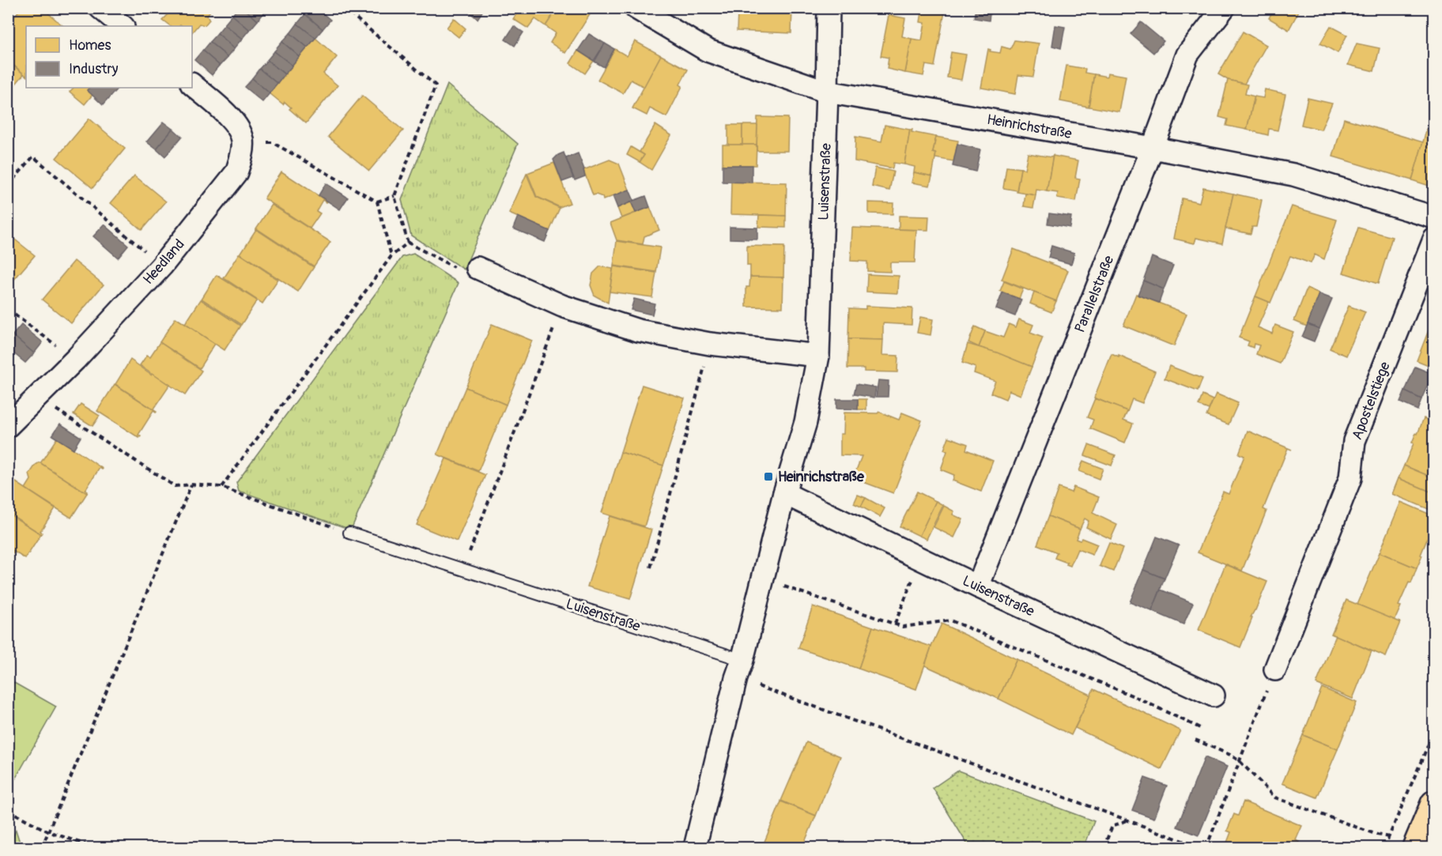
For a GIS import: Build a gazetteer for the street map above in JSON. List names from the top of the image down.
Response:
{
  "streets": {
    "street": [
      "Heinrichstraße",
      "Luisenstraße",
      "Heedland",
      "Parallelstraße",
      "Apostelstiege"
    ]
  },
  "crossings": [
    ["Heinrichstraße", "Luisenstraße"],
    ["Heinrichstraße", "Parallelstraße"],
    ["Luisenstraße", "Parallelstraße"]
  ],
  "places": {
    "transit": ["Heinrichstraße"]
  },
  "legend": ["Homes", "Industry"]
}
